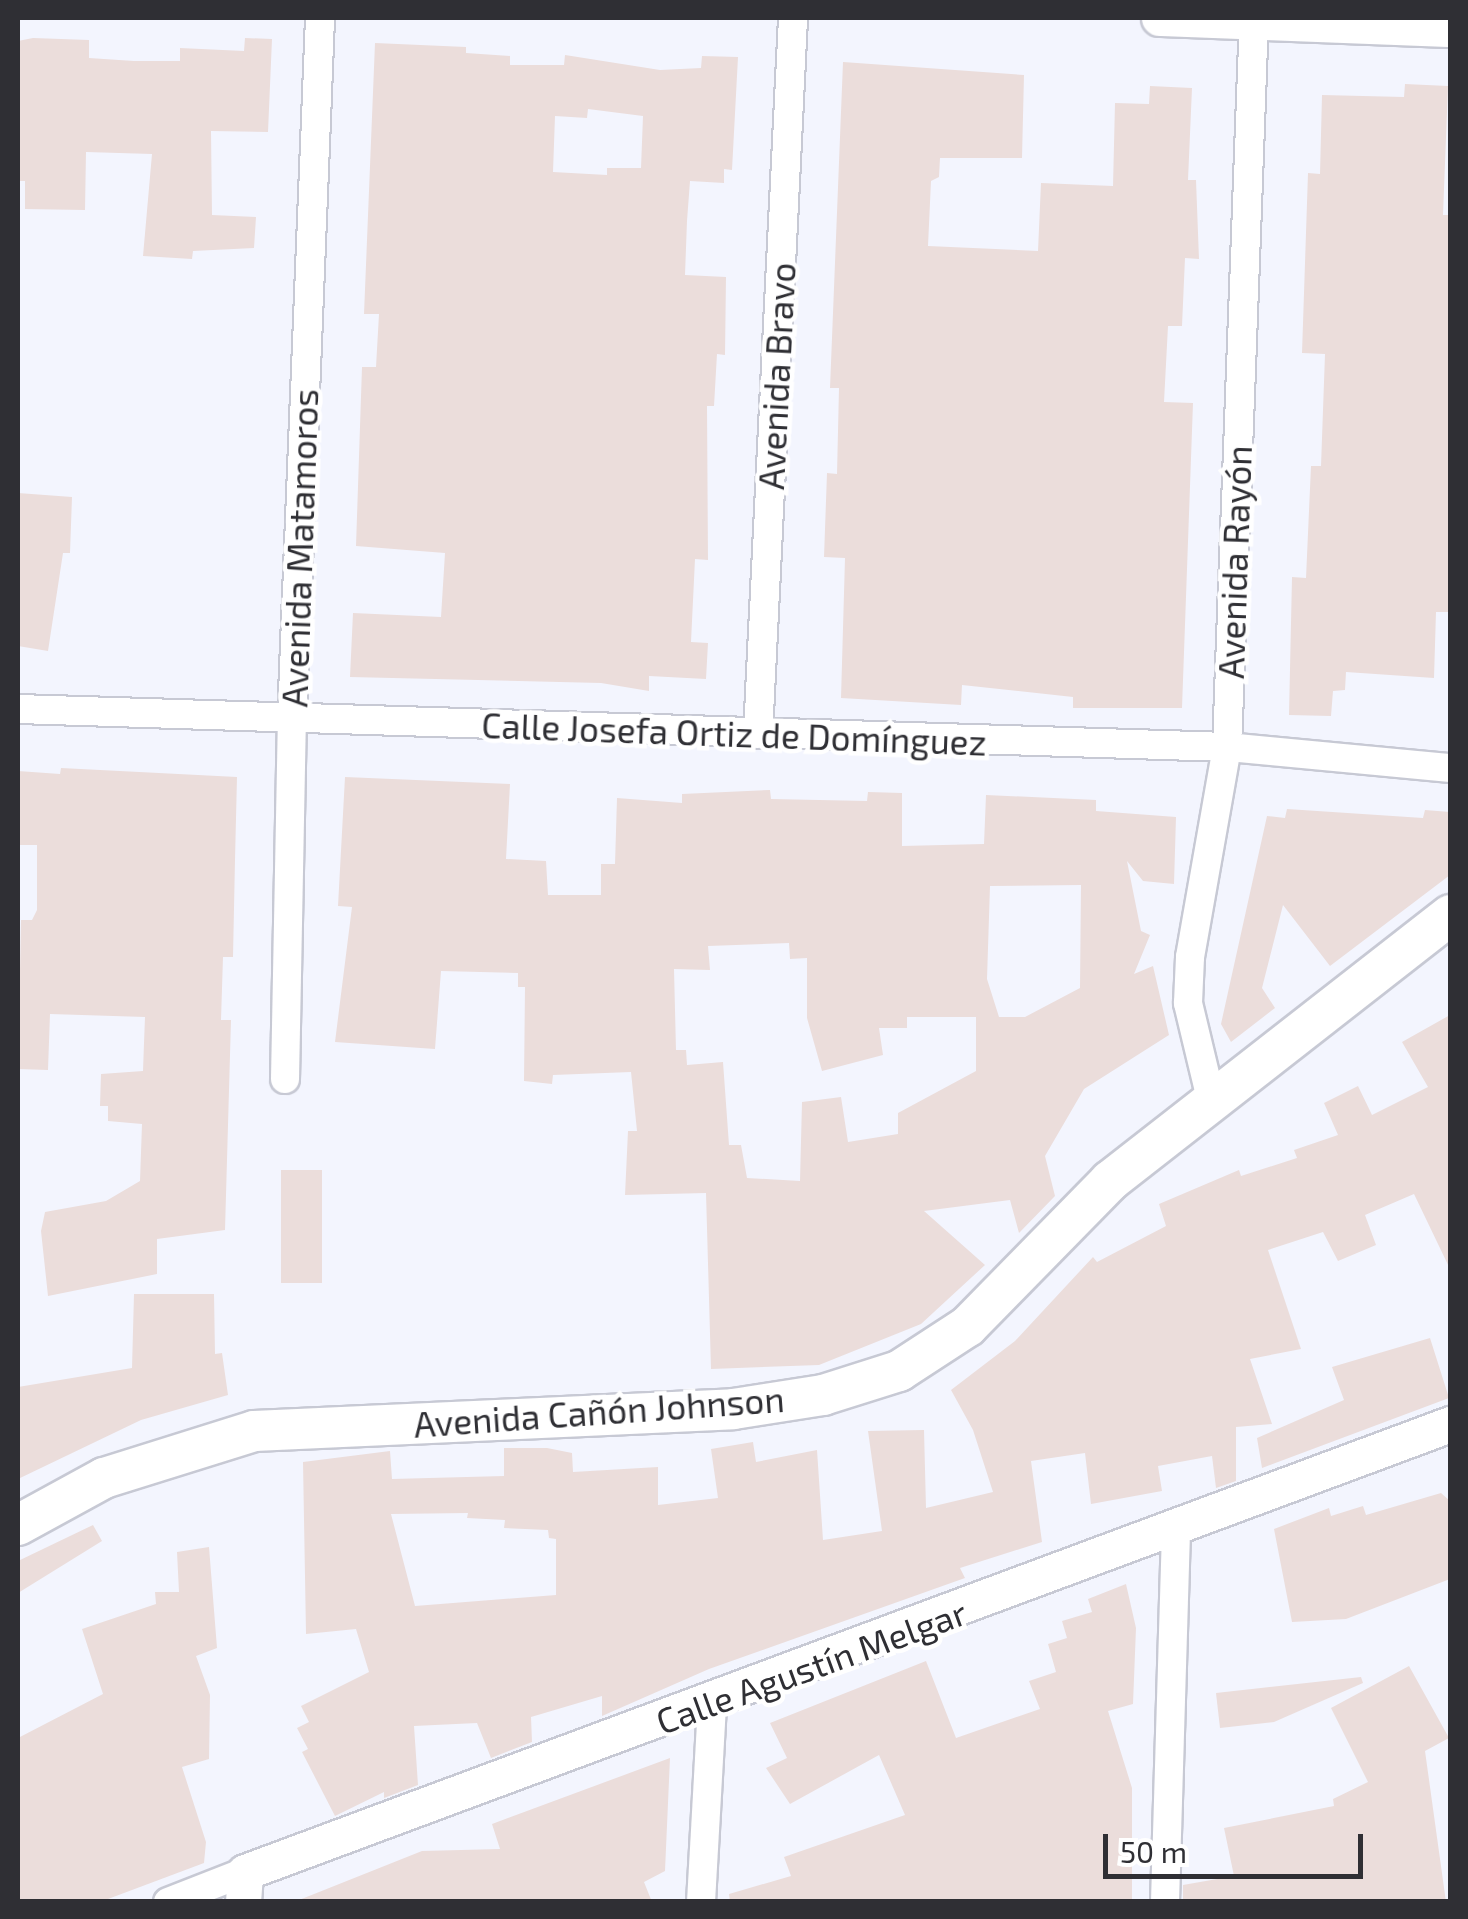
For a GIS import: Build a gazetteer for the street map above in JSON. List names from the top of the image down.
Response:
{
  "streets": {
    "main road": ["Avenida Cañón Johnson"],
    "street": [
      "Avenida Bravo",
      "Avenida Matamoros",
      "Avenida Rayón",
      "Calle Josefa Ortiz de Domínguez",
      "Calle Agustín Melgar"
    ]
  },
  "crossings": [
    ["Avenida Bravo", "Calle Josefa Ortiz de Domínguez"],
    ["Avenida Matamoros", "Calle Josefa Ortiz de Domínguez"],
    ["Avenida Rayón", "Calle Josefa Ortiz de Domínguez"],
    ["Avenida Rayón", "Avenida Cañón Johnson"]
  ],
  "scale_bar": "50 m"
}
